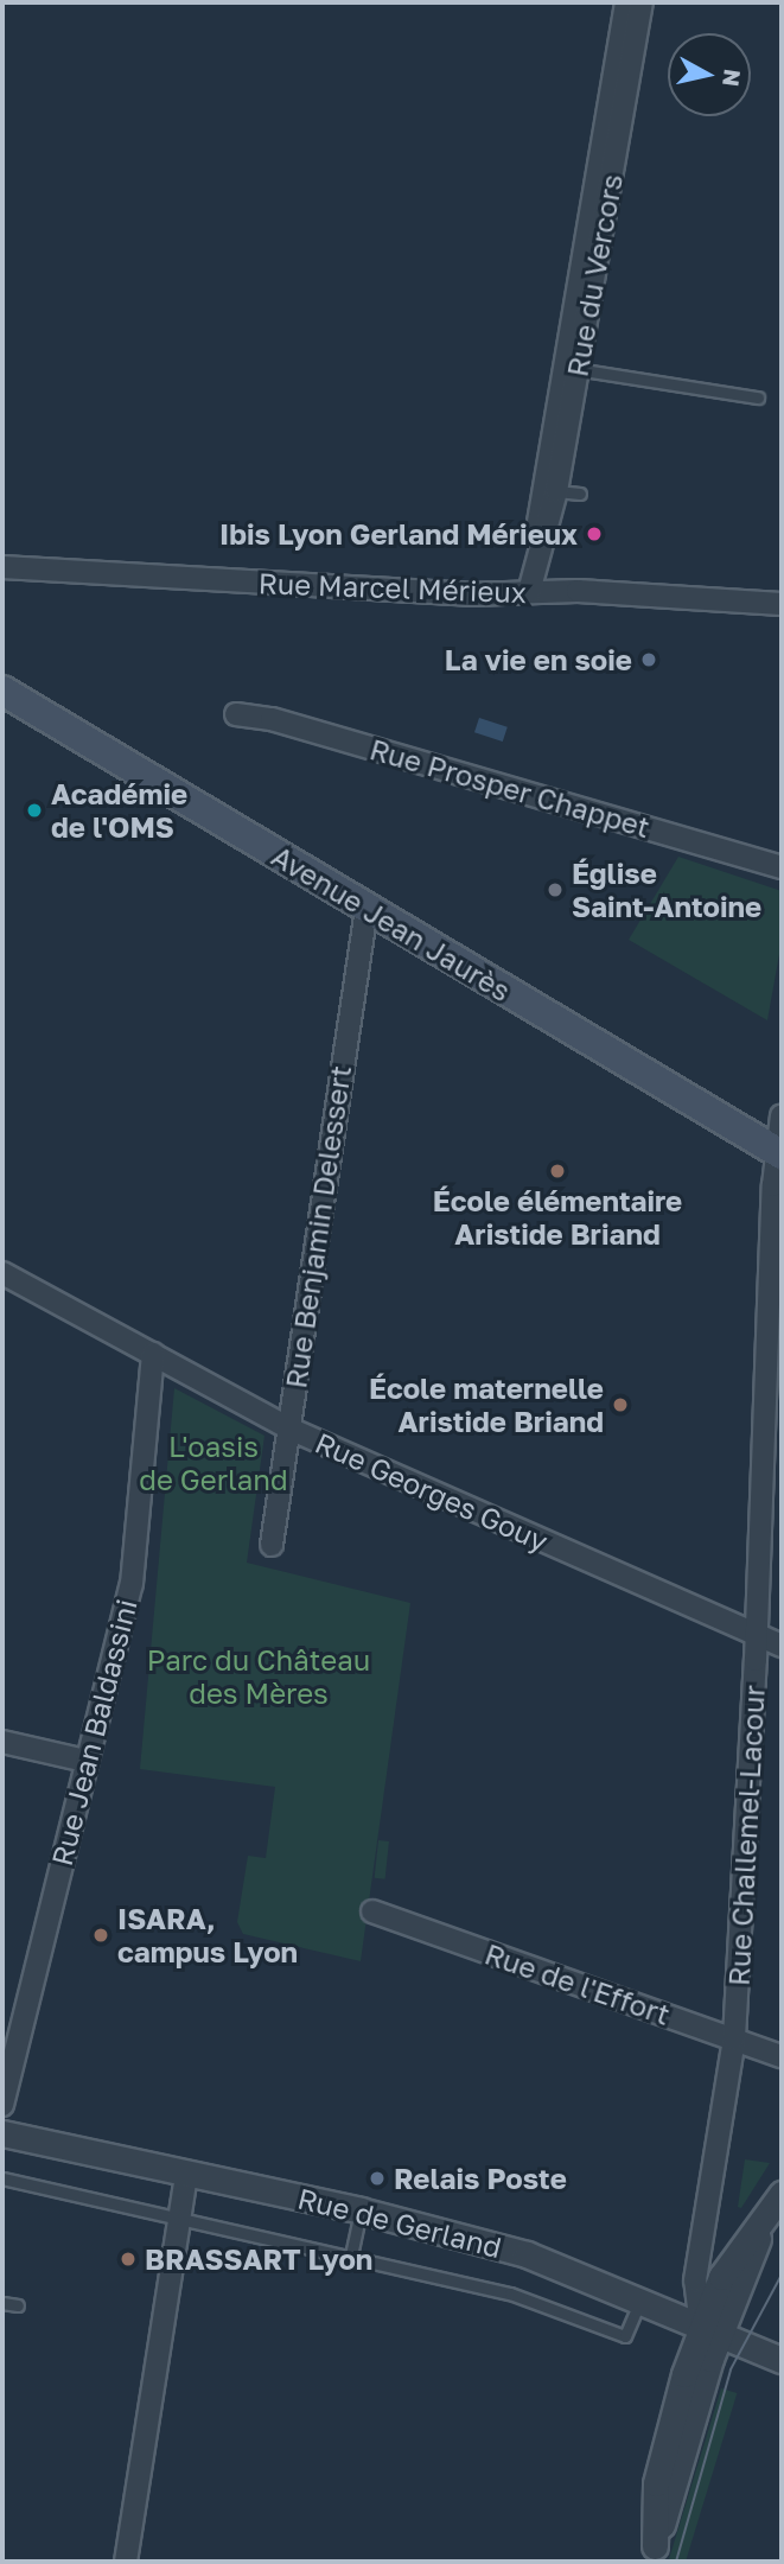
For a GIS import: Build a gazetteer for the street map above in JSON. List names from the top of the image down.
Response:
{
  "streets": {
    "main road": ["Avenue Jean Jaurès"],
    "street": [
      "Rue du Vercors",
      "Rue Marcel Mérieux",
      "Rue Prosper Chappet",
      "Rue Benjamin Delessert",
      "Rue Georges Gouy",
      "Rue Jean Baldassini",
      "Rue Challemel-Lacour",
      "Rue de l'Effort",
      "Rue de Gerland"
    ]
  },
  "crossings": [
    ["Rue du Vercors", "Rue Marcel Mérieux"],
    ["Avenue Jean Jaurès", "Rue Benjamin Delessert"],
    ["Avenue Jean Jaurès", "Rue Challemel-Lacour"],
    ["Rue Benjamin Delessert", "Rue Georges Gouy"],
    ["Rue Georges Gouy", "Rue Jean Baldassini"],
    ["Rue Georges Gouy", "Rue Challemel-Lacour"],
    ["Rue Challemel-Lacour", "Rue de l'Effort"],
    ["Rue Challemel-Lacour", "Rue de Gerland"]
  ],
  "parks": ["L'oasis de Gerland", "Parc du Château des Mères"],
  "places": [
    "Ibis Lyon Gerland Mérieux",
    "La vie en soie",
    "Académie de l'OMS",
    "Église Saint-Antoine",
    "École élémentaire Aristide Briand",
    "École maternelle Aristide Briand",
    "ISARA, campus Lyon",
    "Relais Poste",
    "BRASSART Lyon"
  ],
  "north": "right"
}
